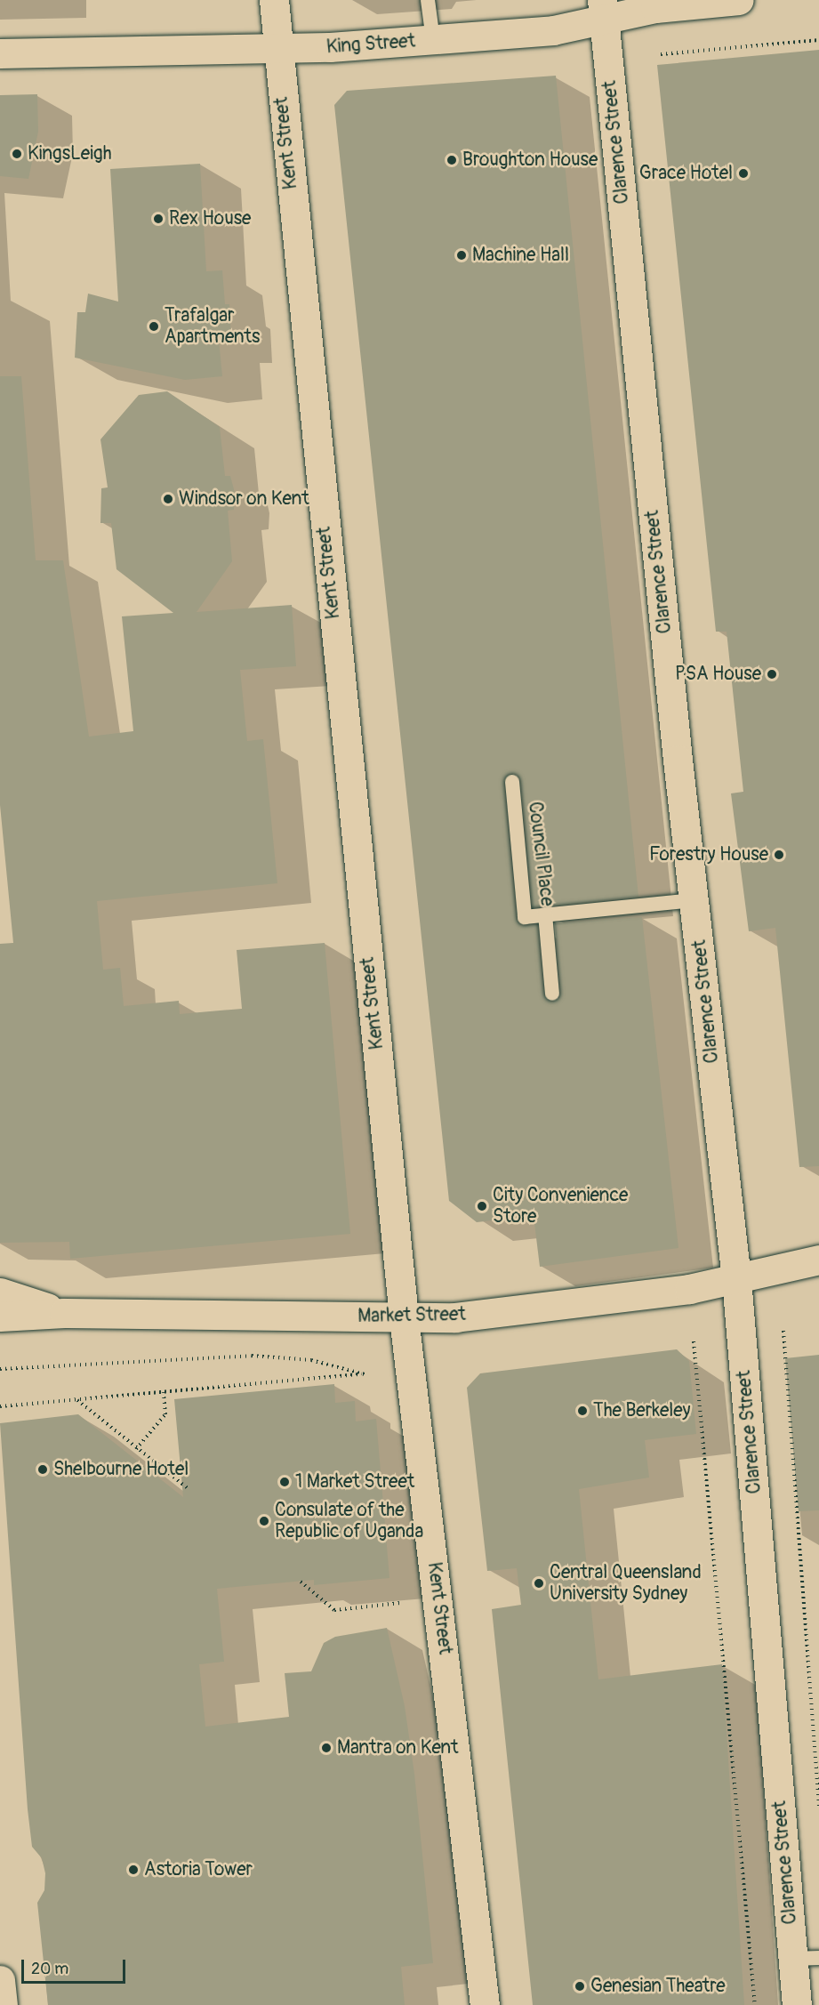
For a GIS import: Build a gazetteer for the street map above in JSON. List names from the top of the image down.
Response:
{
  "streets": {
    "street": [
      "King Street",
      "Clarence Street",
      "Kent Street",
      "Market Street"
    ],
    "lane": ["Council Place"]
  },
  "crossings": [
    ["King Street", "Clarence Street"],
    ["King Street", "Kent Street"],
    ["Clarence Street", "Council Place"],
    ["Clarence Street", "Market Street"],
    ["Kent Street", "Market Street"]
  ],
  "places": [
    "KingsLeigh",
    "Broughton House",
    "Grace Hotel",
    "Rex House",
    "Machine Hall",
    "Trafalgar Apartments",
    "Windsor on Kent",
    "PSA House",
    "Forestry House",
    "City Convenience Store",
    "The Berkeley",
    "Shelbourne Hotel",
    "1 Market Street",
    "Consulate of the Republic of Uganda",
    "Central Queensland University Sydney",
    "Mantra on Kent",
    "Astoria Tower",
    "Genesian Theatre"
  ],
  "scale_bar": "20 m"
}
